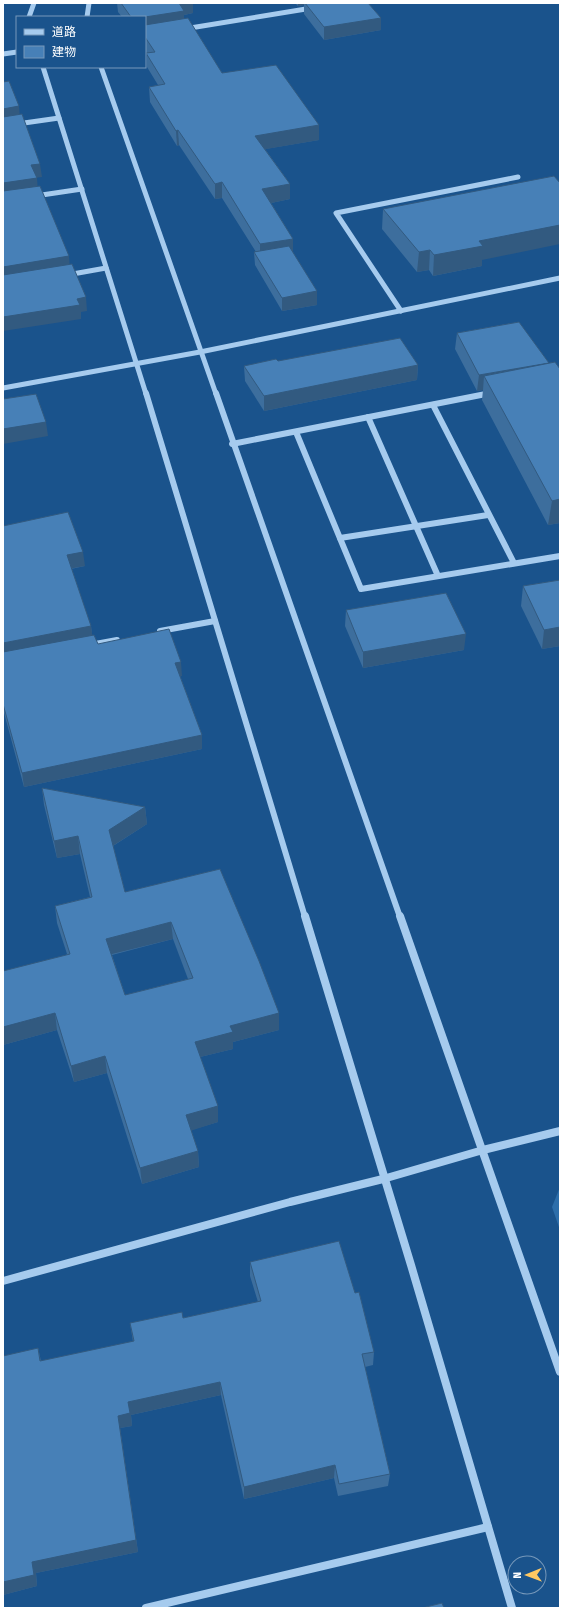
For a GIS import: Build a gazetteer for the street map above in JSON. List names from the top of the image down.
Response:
{
  "legend": ["道路", "建物"],
  "north": "left"
}
